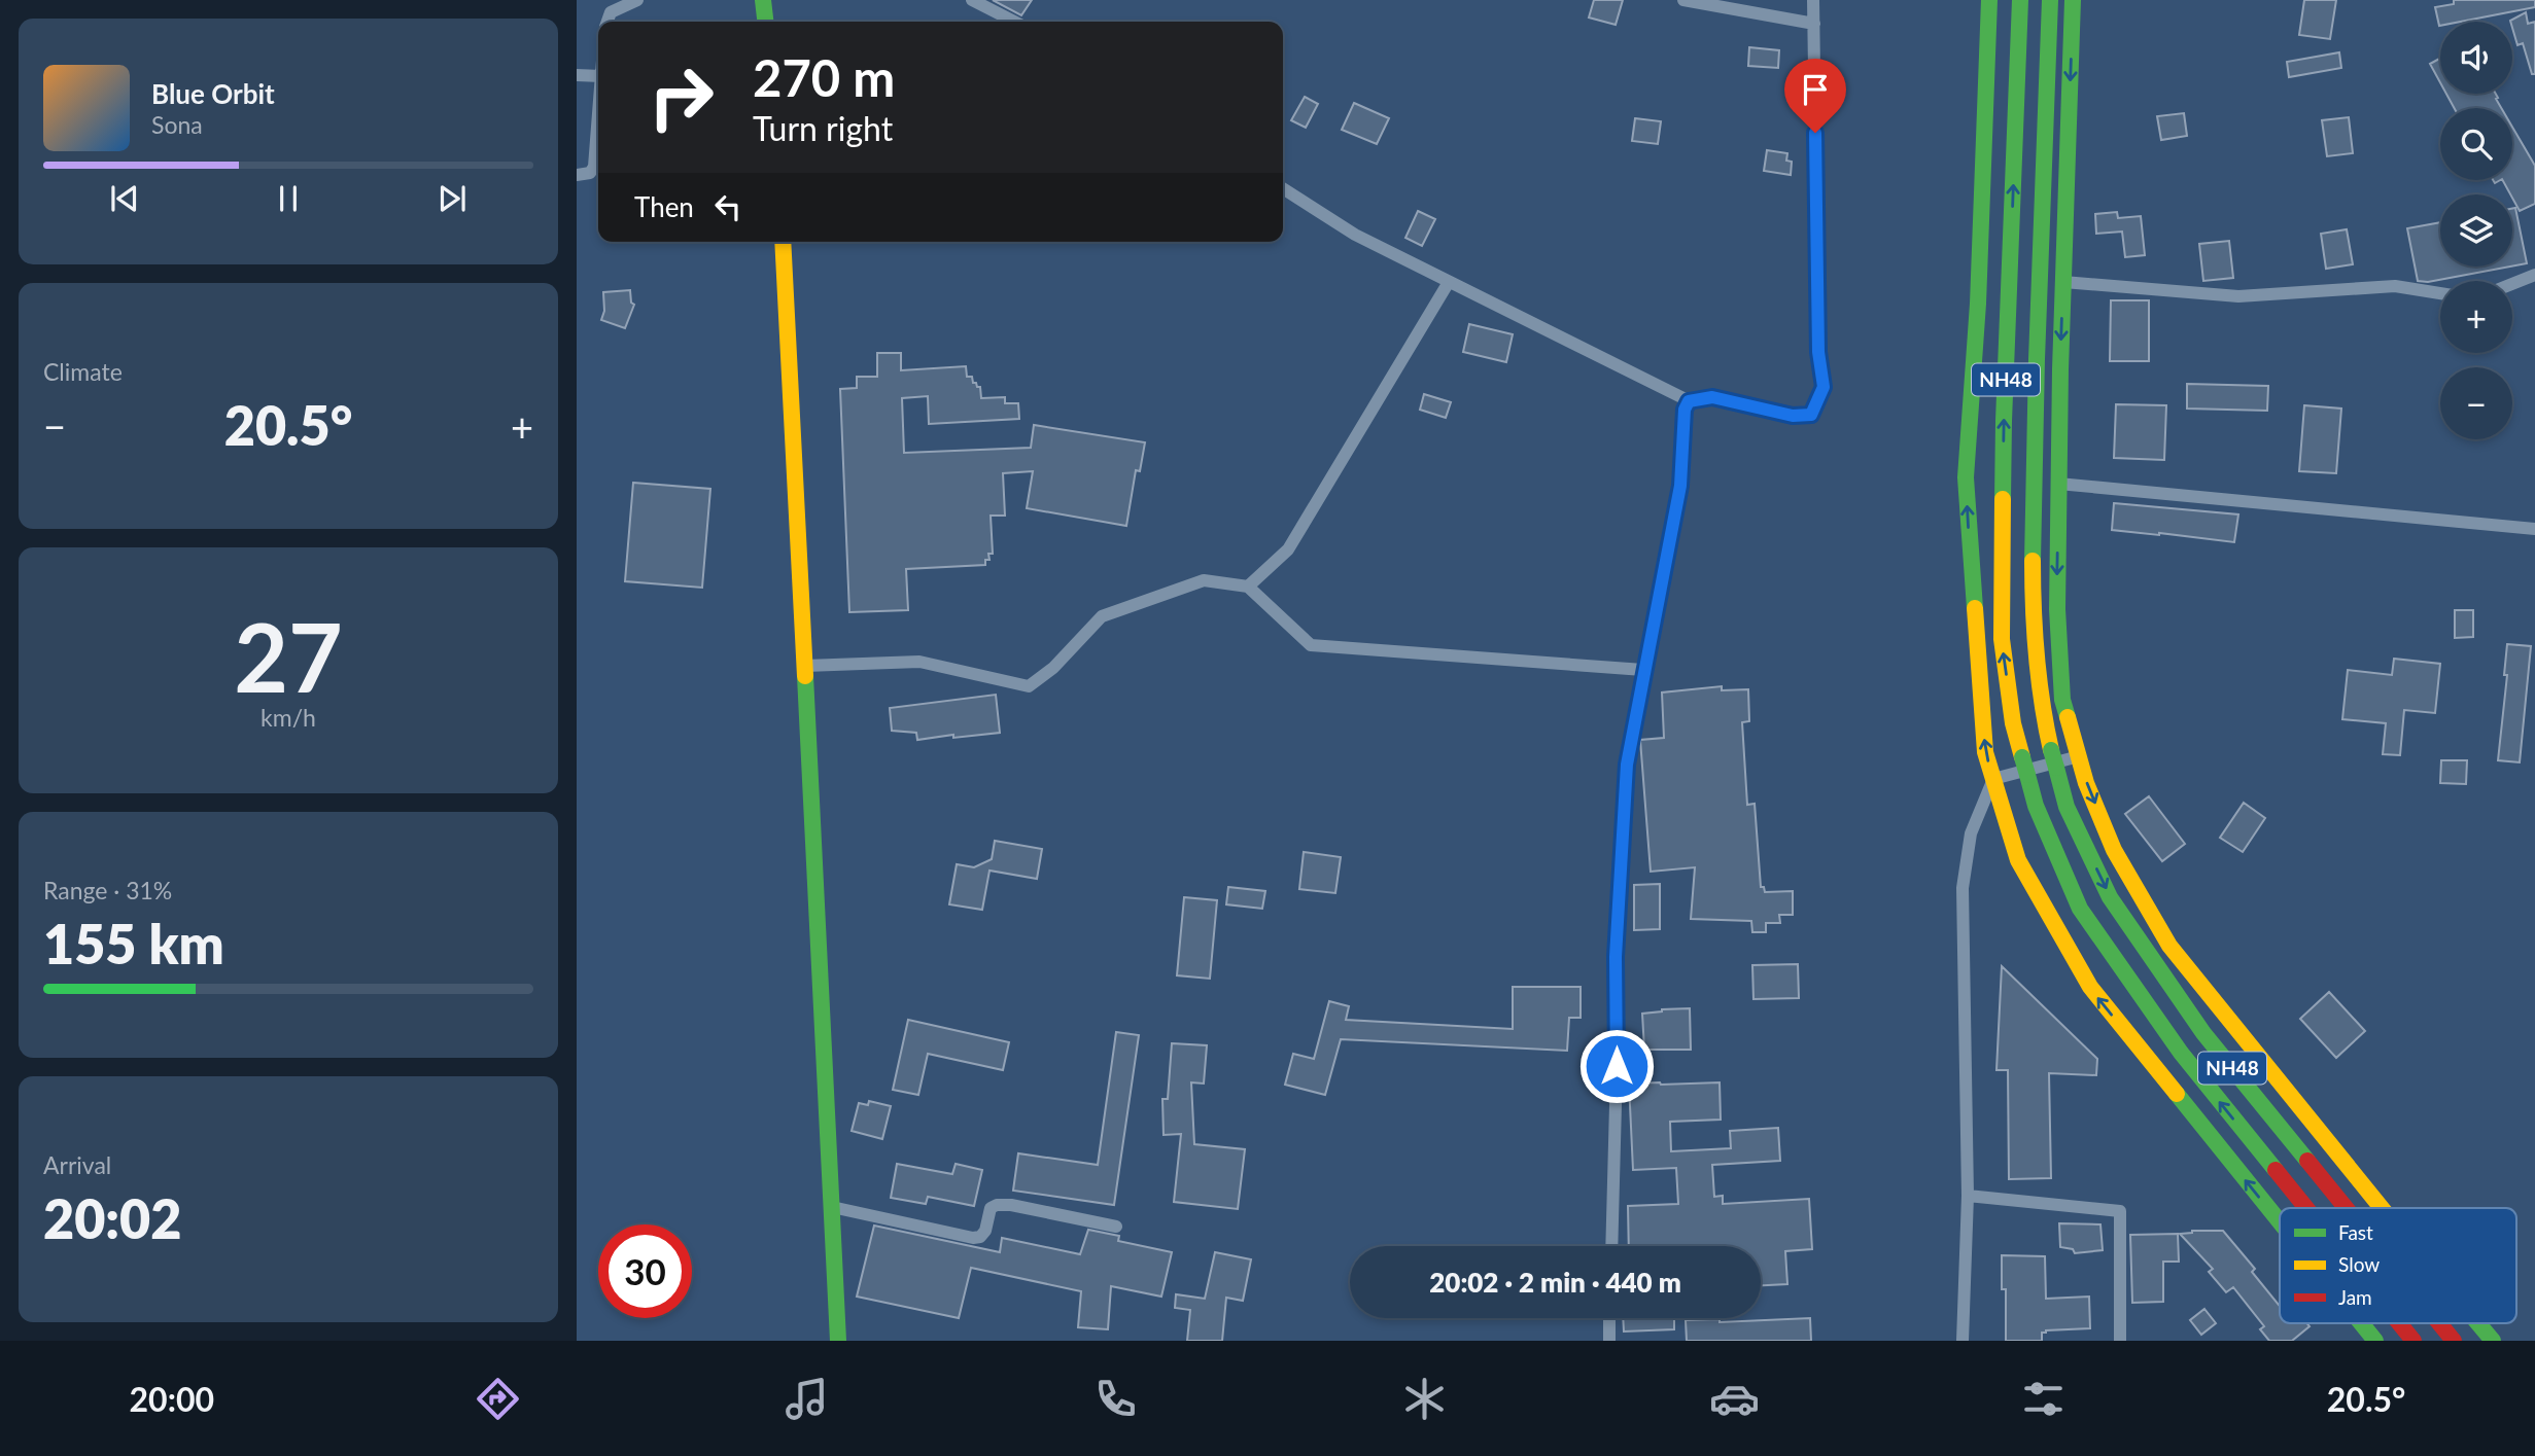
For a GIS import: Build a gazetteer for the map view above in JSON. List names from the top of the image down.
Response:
{
  "streets": {
    "main road": ["NH48"]
  },
  "legend": ["Fast", "Slow", "Jam"],
  "page": {
    "map_buttons": ["+", "−"],
    "turn": ["270 m", "Turn right"],
    "song": ["Blue Orbit", "Sona"],
    "then": "Then",
    "tile": [
      "Climate",
      ["27", "km/h"],
      ["Range · 31%", "155 km"],
      ["Arrival", "20:02"]
    ],
    "heat": ["−", "20.5°", "+"],
    "limit": "30",
    "trip": "20:02 · 2 min · 440 m",
    "tabs": ["20:00", "20.5°"]
  }
}
